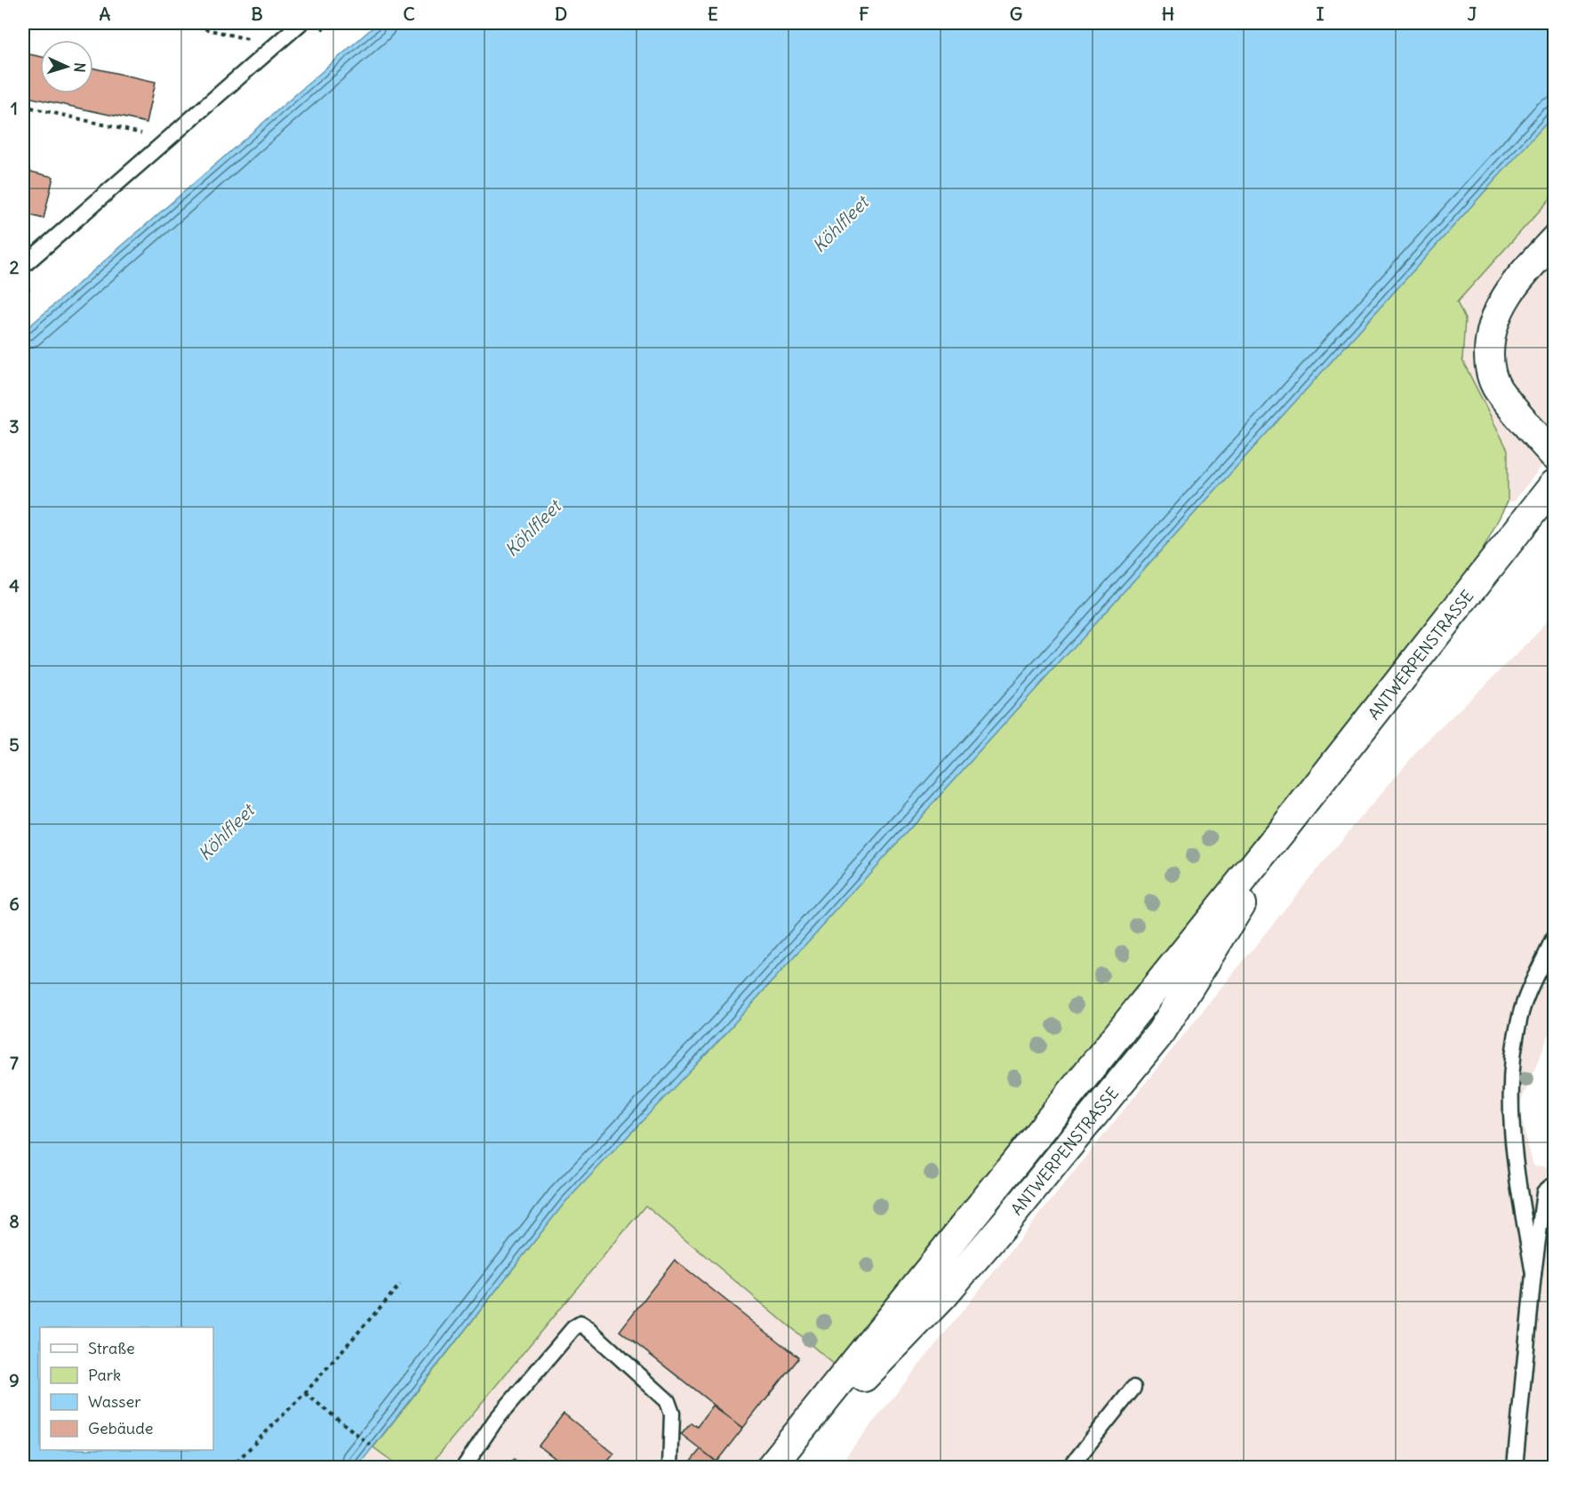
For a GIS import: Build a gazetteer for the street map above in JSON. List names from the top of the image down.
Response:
{
  "streets": {
    "street": ["ANTWERPENSTRASSE"]
  },
  "water": ["Köhlfleet"],
  "legend": [
    "Straße",
    "Park",
    "Wasser",
    "Gebäude"
  ],
  "north": "right",
  "grid": {
    "columns": [
      "A",
      "B",
      "C",
      "D",
      "E",
      "F",
      "G",
      "H",
      "I",
      "J"
    ],
    "rows": [
      "1",
      "2",
      "3",
      "4",
      "5",
      "6",
      "7",
      "8",
      "9"
    ]
  }
}
